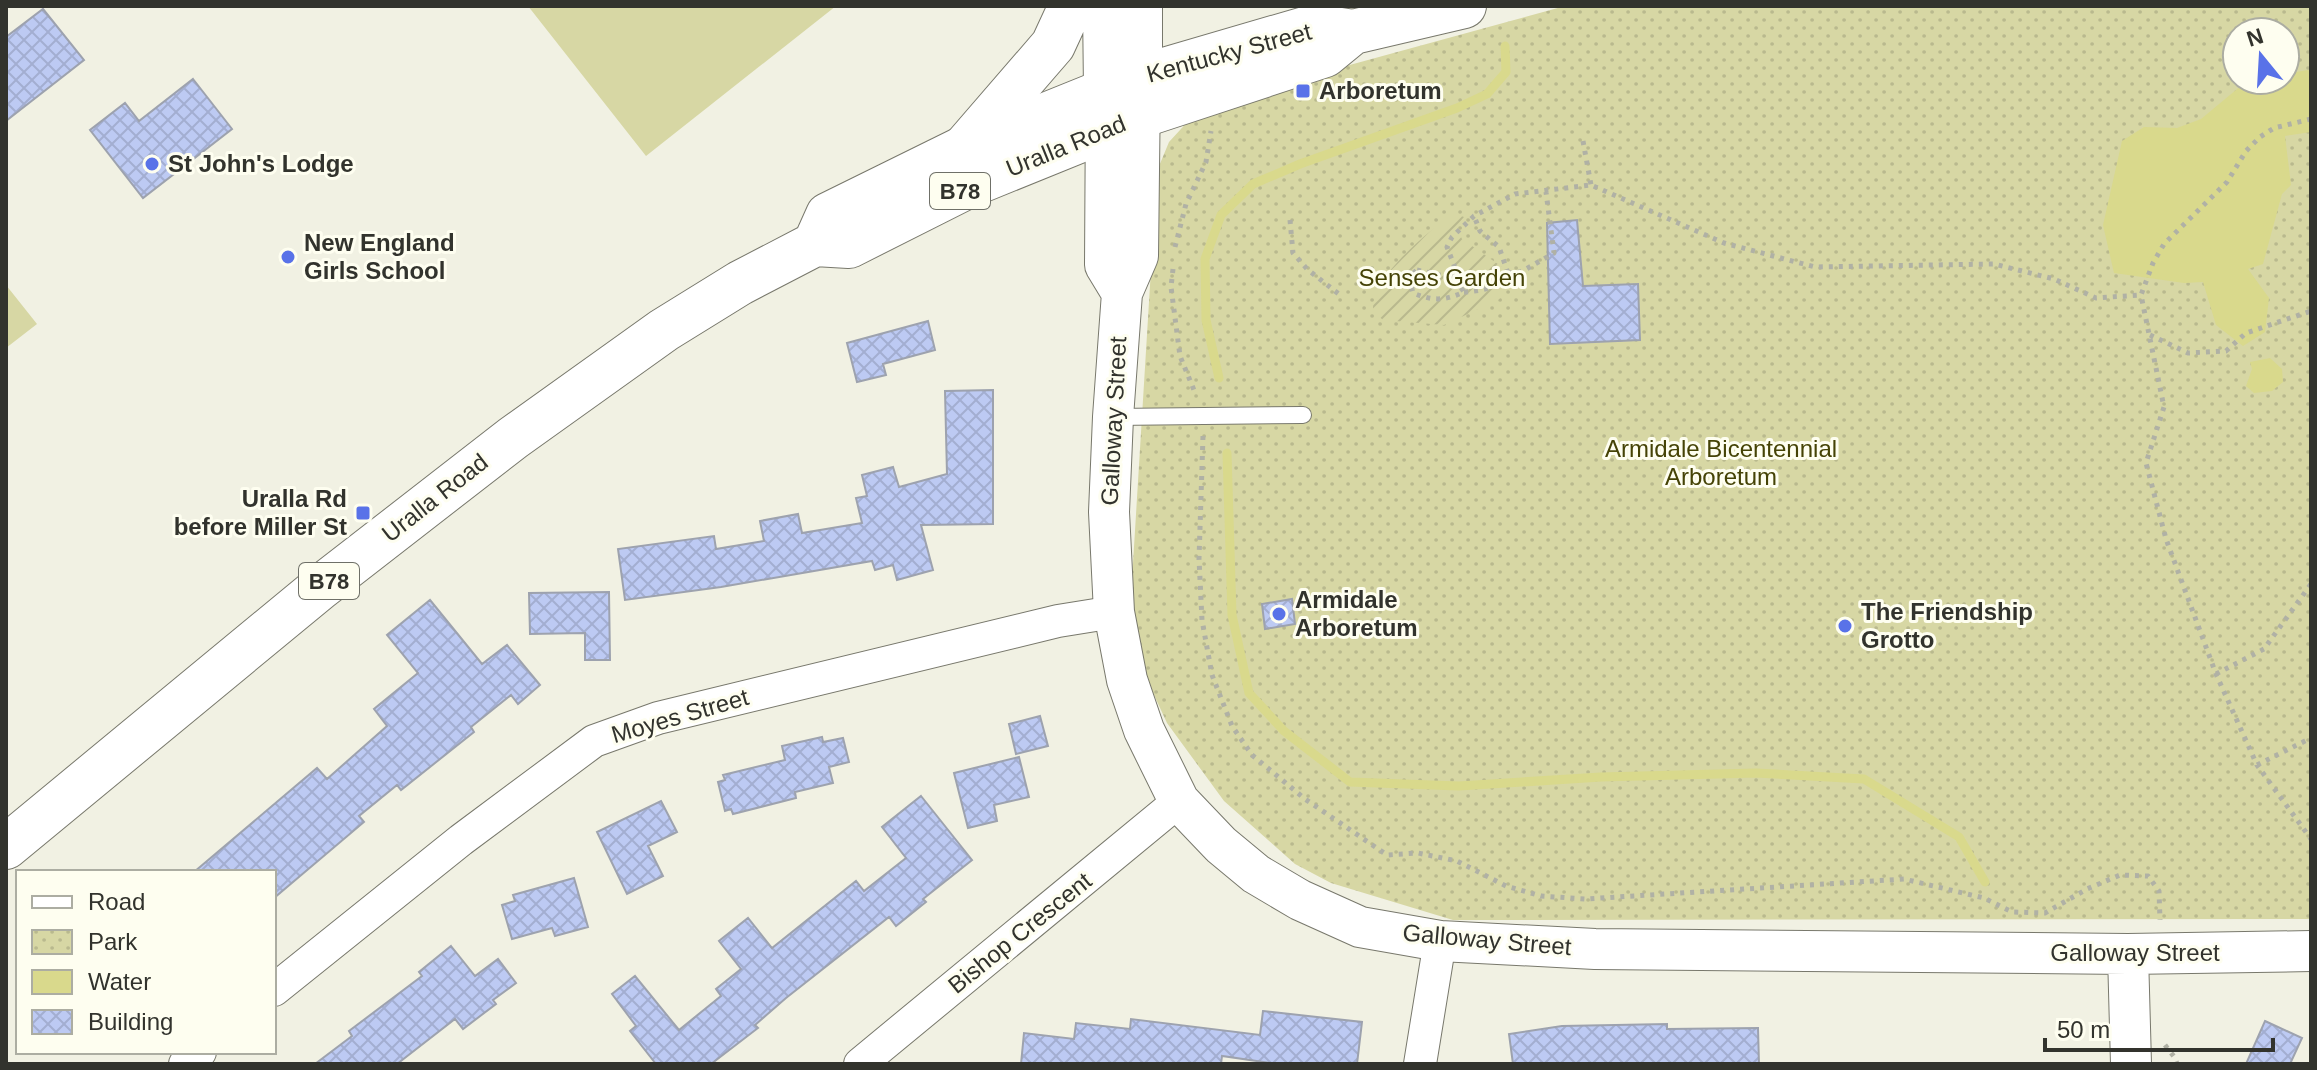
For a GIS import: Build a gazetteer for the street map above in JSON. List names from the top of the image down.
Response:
{
  "streets": {
    "main road": ["Kentucky Street", "Uralla Road", "B78"],
    "street": ["Galloway Street", "Moyes Street", "Bishop Crescent"]
  },
  "crossings": [
    ["Kentucky Street", "Uralla Road"],
    ["Kentucky Street", "Galloway Street"],
    ["Uralla Road", "Galloway Street"],
    ["Galloway Street", "Moyes Street"],
    ["Galloway Street", "Bishop Crescent"]
  ],
  "parks": ["Senses Garden", "Armidale Bicentennial Arboretum"],
  "places": {
    "transit": ["Arboretum", "Uralla Rd before Miller St"],
    "other": [
      "St John's Lodge",
      "New England Girls School",
      "Armidale Arboretum",
      "The Friendship Grotto"
    ]
  },
  "legend": [
    "Road",
    "Park",
    "Water",
    "Building"
  ],
  "scale_bar": "50 m",
  "north": "top"
}
